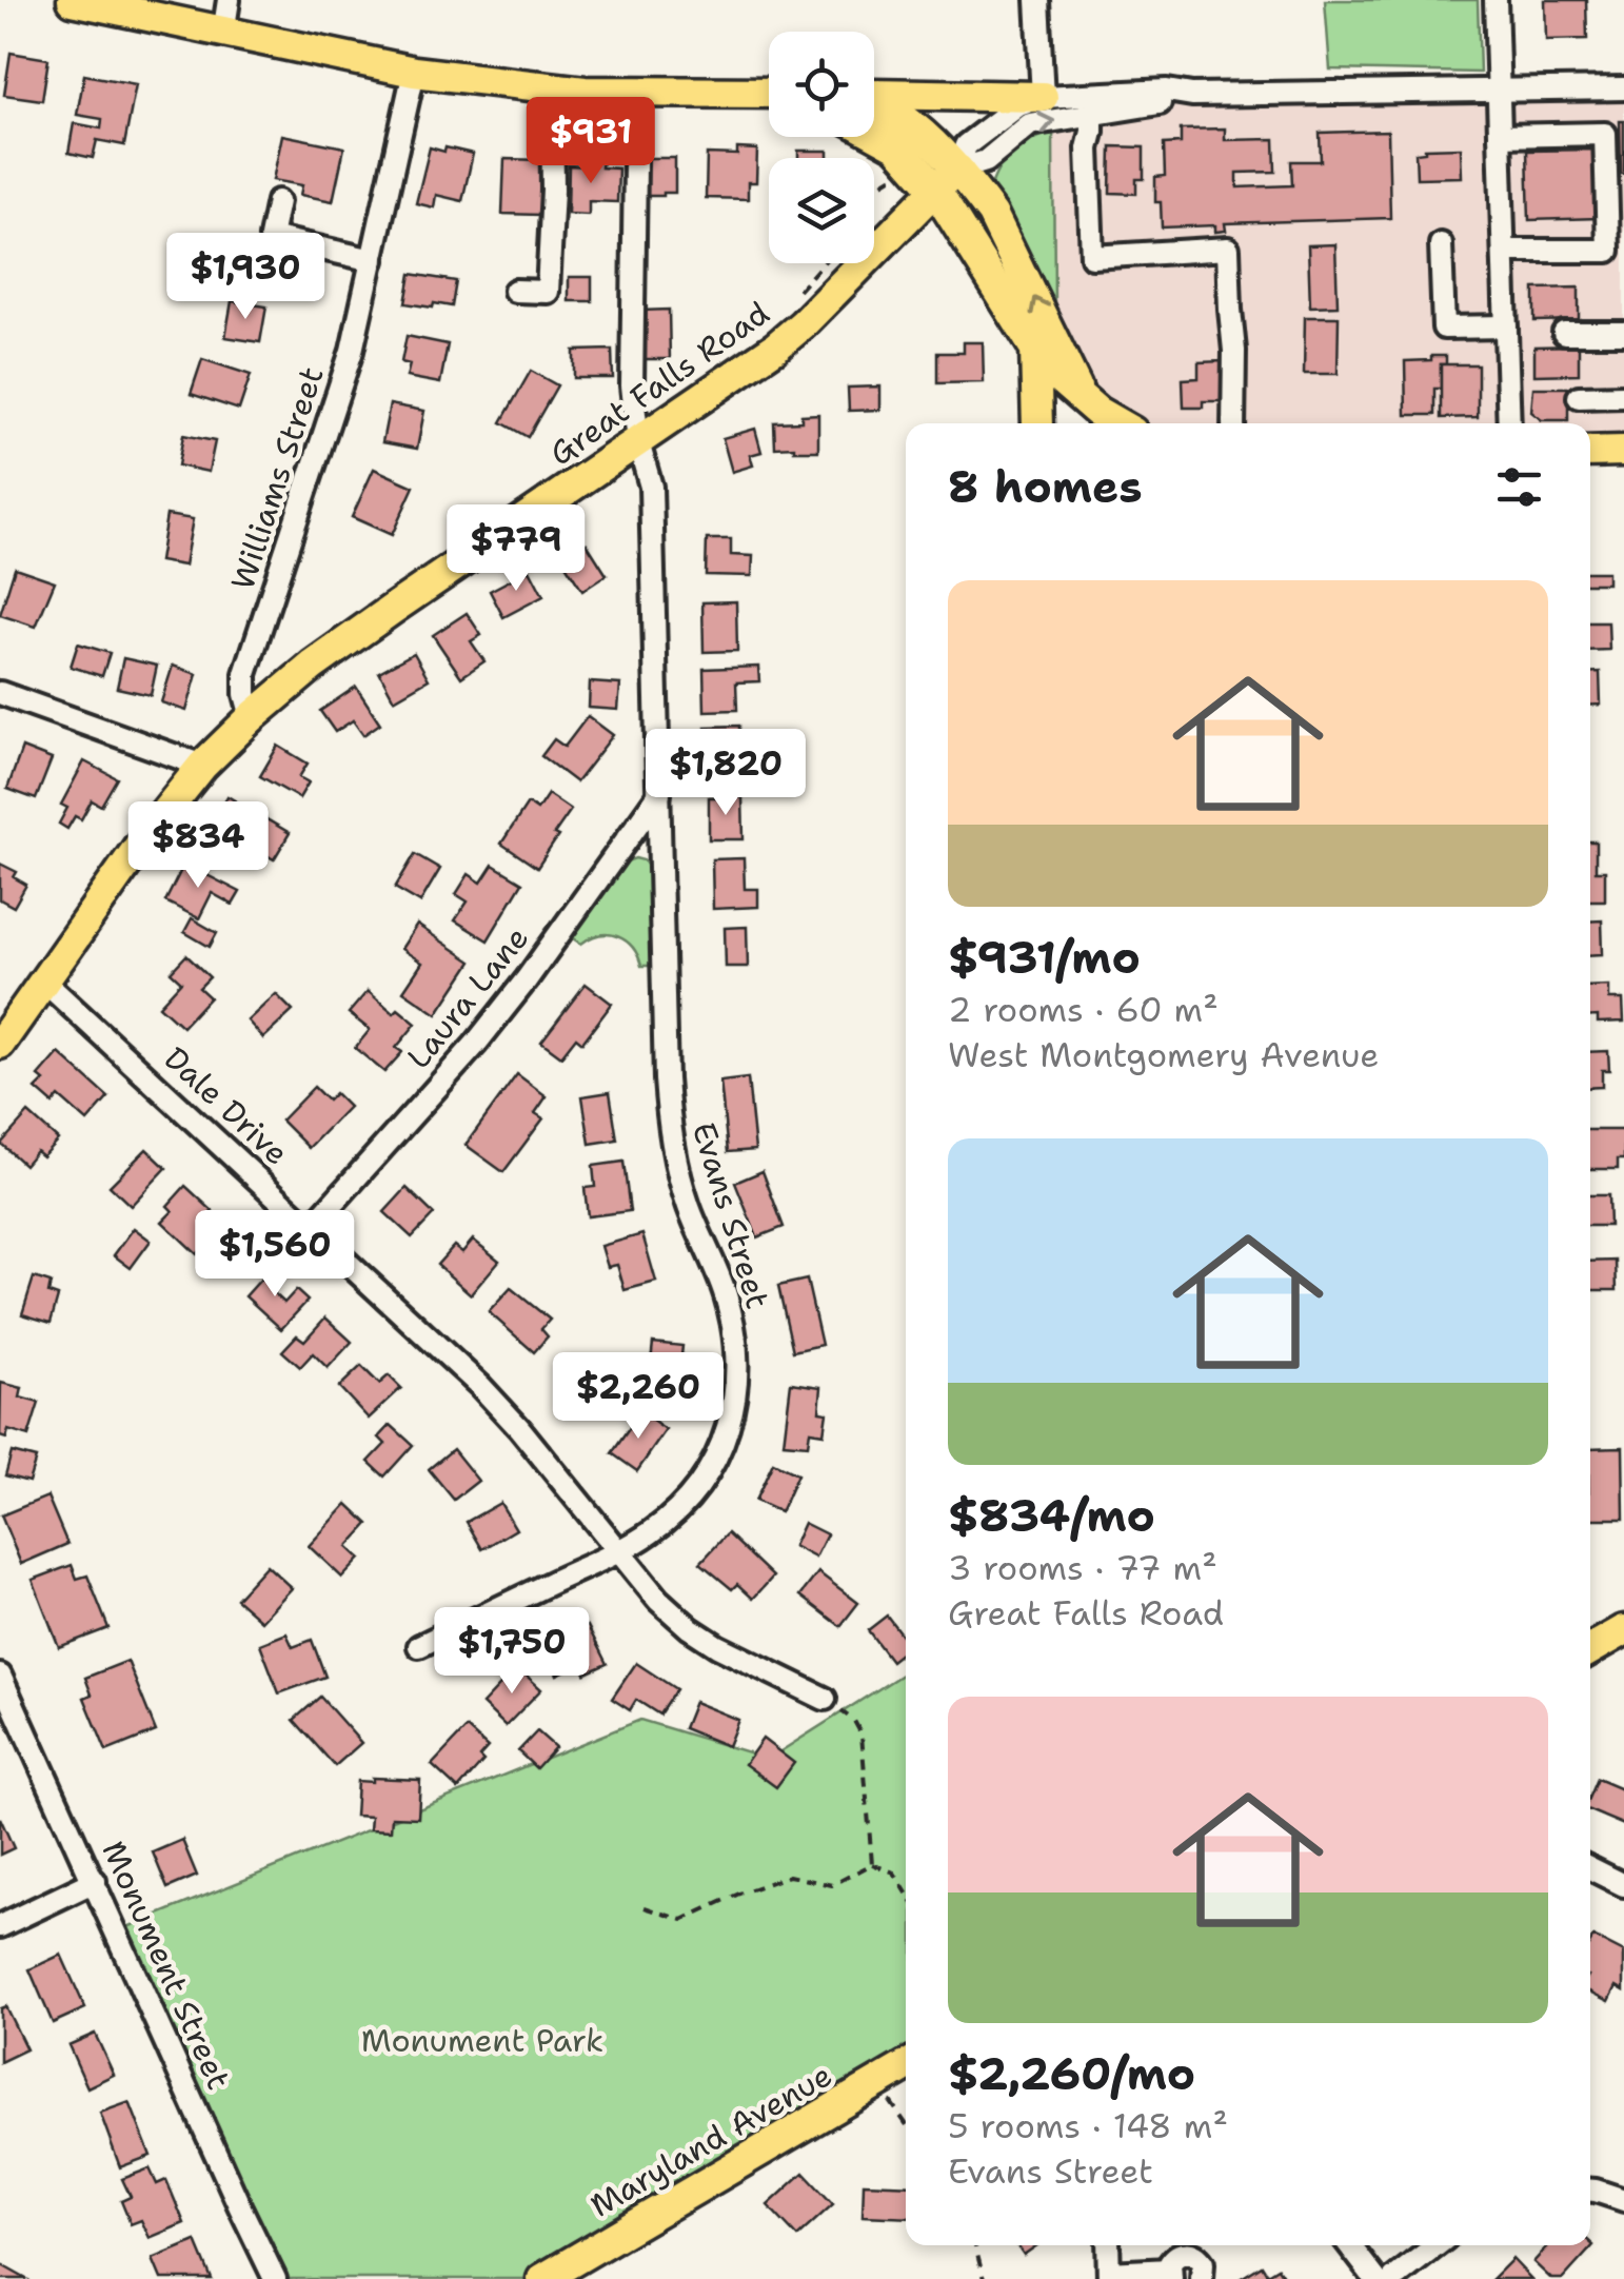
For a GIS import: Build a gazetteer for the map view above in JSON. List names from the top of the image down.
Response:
{
  "streets": {
    "main road": ["Great Falls Road", "Maryland Avenue"],
    "street": [
      "Williams Street",
      "Laura Lane",
      "Dale Drive",
      "Evans Street",
      "Monument Street"
    ]
  },
  "crossings": [
    ["Great Falls Road", "Williams Street"],
    ["Great Falls Road", "Dale Drive"],
    ["Great Falls Road", "Evans Street"],
    ["Laura Lane", "Dale Drive"],
    ["Laura Lane", "Evans Street"],
    ["Dale Drive", "Evans Street"]
  ],
  "parks": ["Monument Park"],
  "page": {
    "price": [
      "$931",
      "$1,930",
      "$779",
      "$1,820",
      "$834",
      "$1,560",
      "$2,260",
      "$1,750"
    ],
    "heading": "8 homes",
    "list": [
      {
        "name": "$931/mo",
        "note": "2 rooms · 60 m² · West Montgomery Avenue"
      },
      {
        "name": "$834/mo",
        "note": "3 rooms · 77 m² · Great Falls Road"
      },
      {
        "name": "$2,260/mo",
        "note": "5 rooms · 148 m² · Evans Street"
      }
    ]
  }
}
